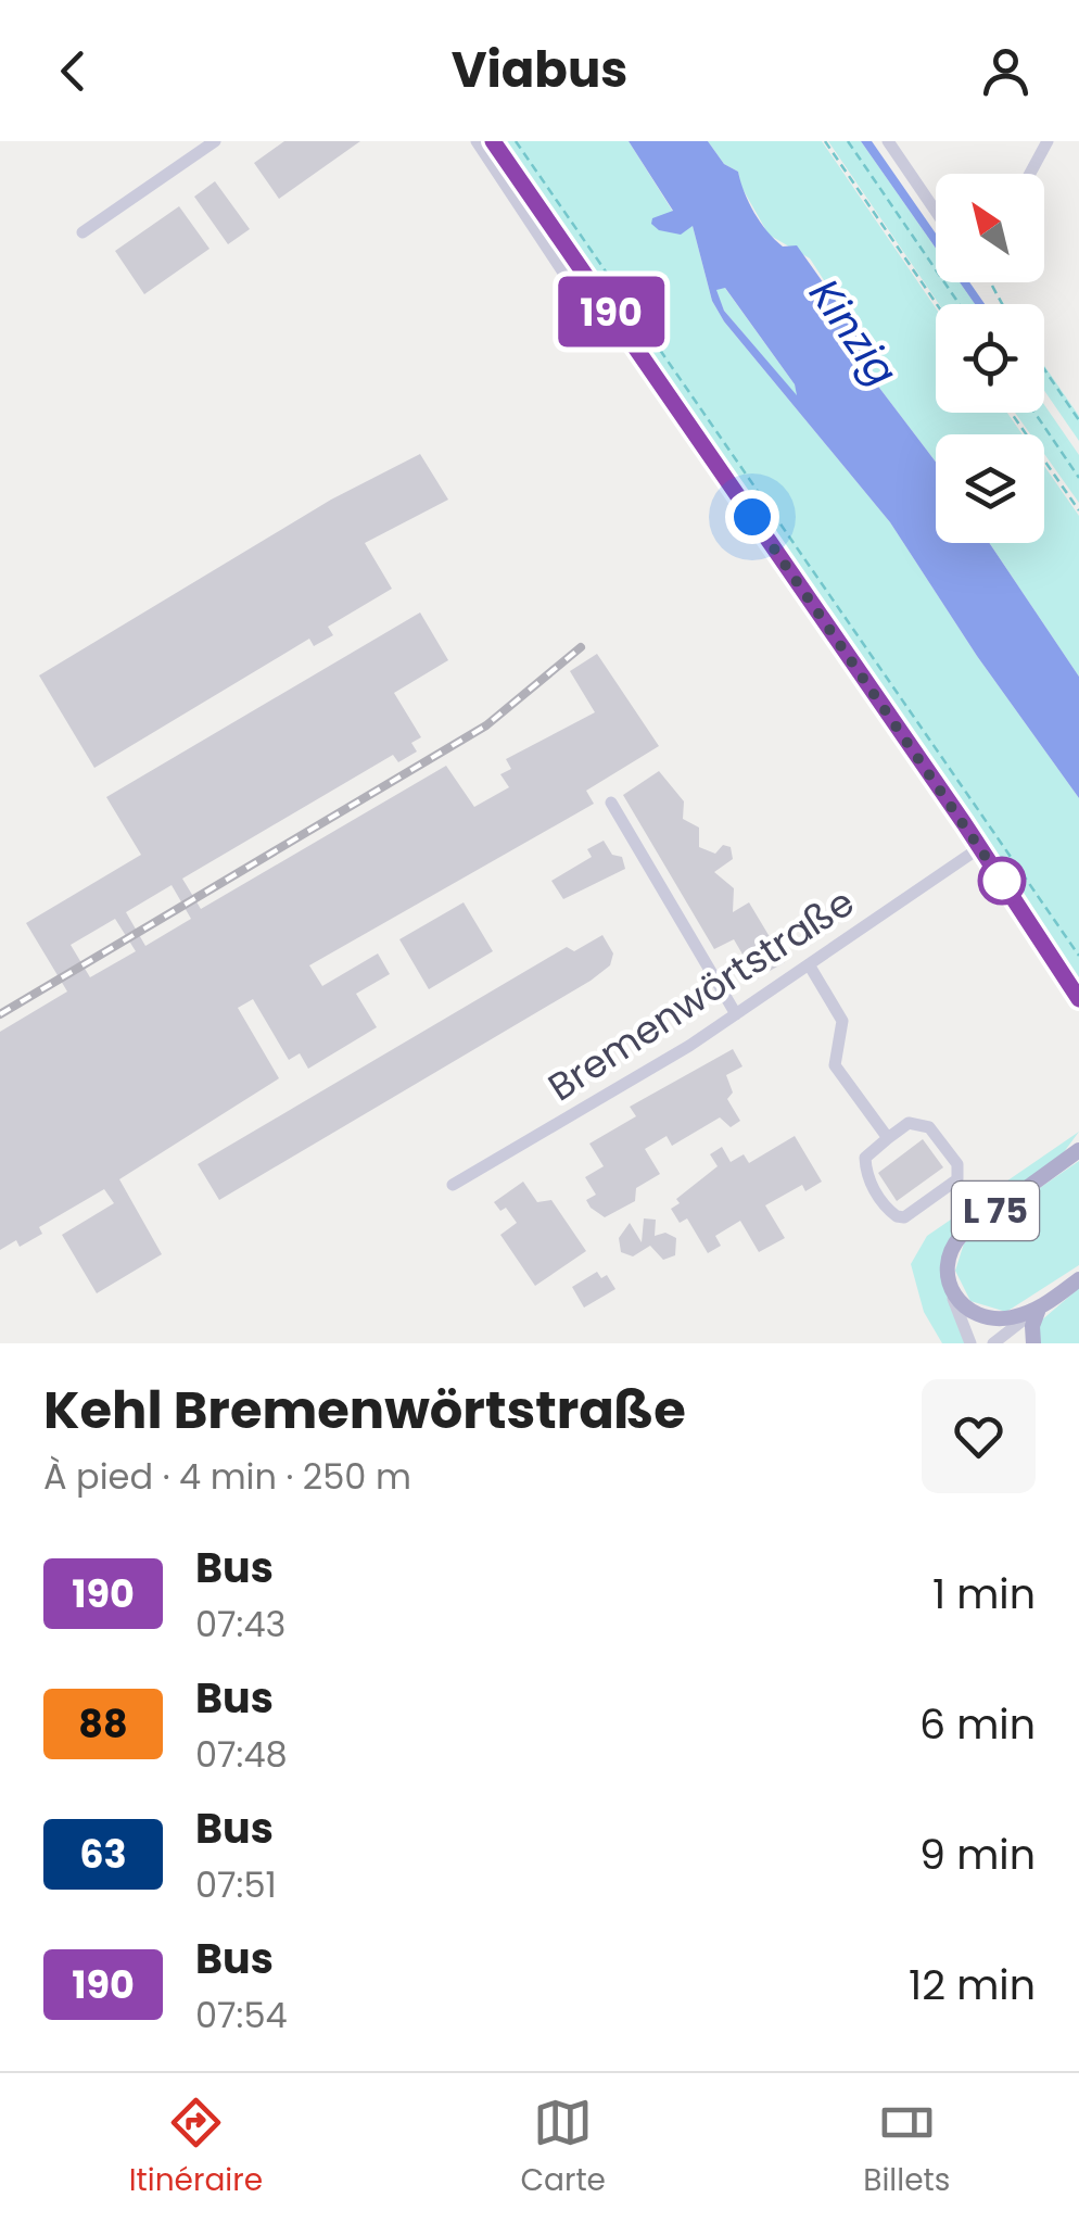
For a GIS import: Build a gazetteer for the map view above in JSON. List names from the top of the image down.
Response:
{
  "streets": {
    "main road": ["L 75"],
    "street": ["Bremenwörtstraße"]
  },
  "water": ["Kinzig"],
  "lines": ["bus line 190"],
  "north": "top left",
  "page": {
    "header": "Viabus",
    "on_map": "190",
    "heading": ["Kehl Bremenwörtstraße", "À pied · 4 min · 250 m"],
    "list": [
      {
        "mark": "190",
        "name": "Bus",
        "note": "07:43",
        "value": "1 min"
      },
      {
        "mark": "88",
        "name": "Bus",
        "note": "07:48",
        "value": "6 min"
      },
      {
        "mark": "63",
        "name": "Bus",
        "note": "07:51",
        "value": "9 min"
      },
      {
        "mark": "190",
        "name": "Bus",
        "note": "07:54",
        "value": "12 min"
      }
    ],
    "tabs": ["Itinéraire", "Carte", "Billets"]
  }
}
